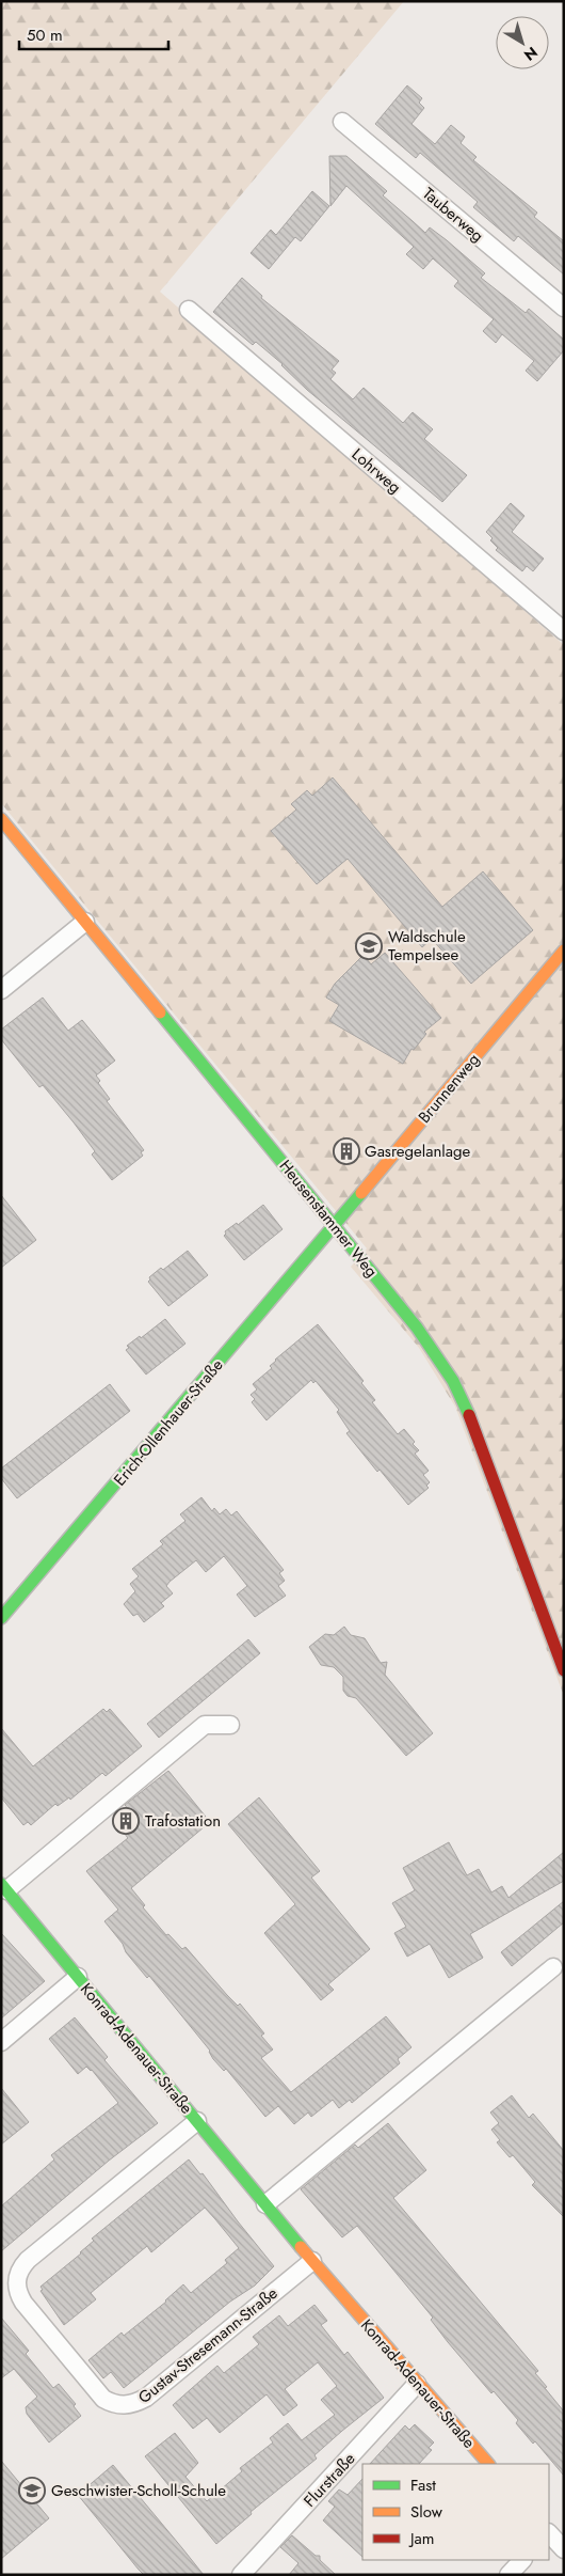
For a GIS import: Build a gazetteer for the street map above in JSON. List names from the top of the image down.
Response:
{
  "streets": {
    "street": [
      "Tauberweg",
      "Lohrweg",
      "Brunnenweg",
      "Heusenstammer Weg",
      "Erich-Ollenhauer-Straße",
      "Konrad-Adenauer-Straße",
      "Gustav-Stresemann-Straße",
      "Flurstraße"
    ]
  },
  "crossings": [
    ["Brunnenweg", "Heusenstammer Weg"],
    ["Brunnenweg", "Erich-Ollenhauer-Straße"],
    ["Heusenstammer Weg", "Erich-Ollenhauer-Straße"],
    ["Konrad-Adenauer-Straße", "Gustav-Stresemann-Straße"],
    ["Konrad-Adenauer-Straße", "Flurstraße"]
  ],
  "places": {
    "school or university": ["Waldschule Tempelsee", "Geschwister-Scholl-Schule"],
    "building": ["Gasregelanlage", "Trafostation"]
  },
  "legend": ["Fast", "Slow", "Jam"],
  "scale_bar": "50 m",
  "north": "bottom right"
}
